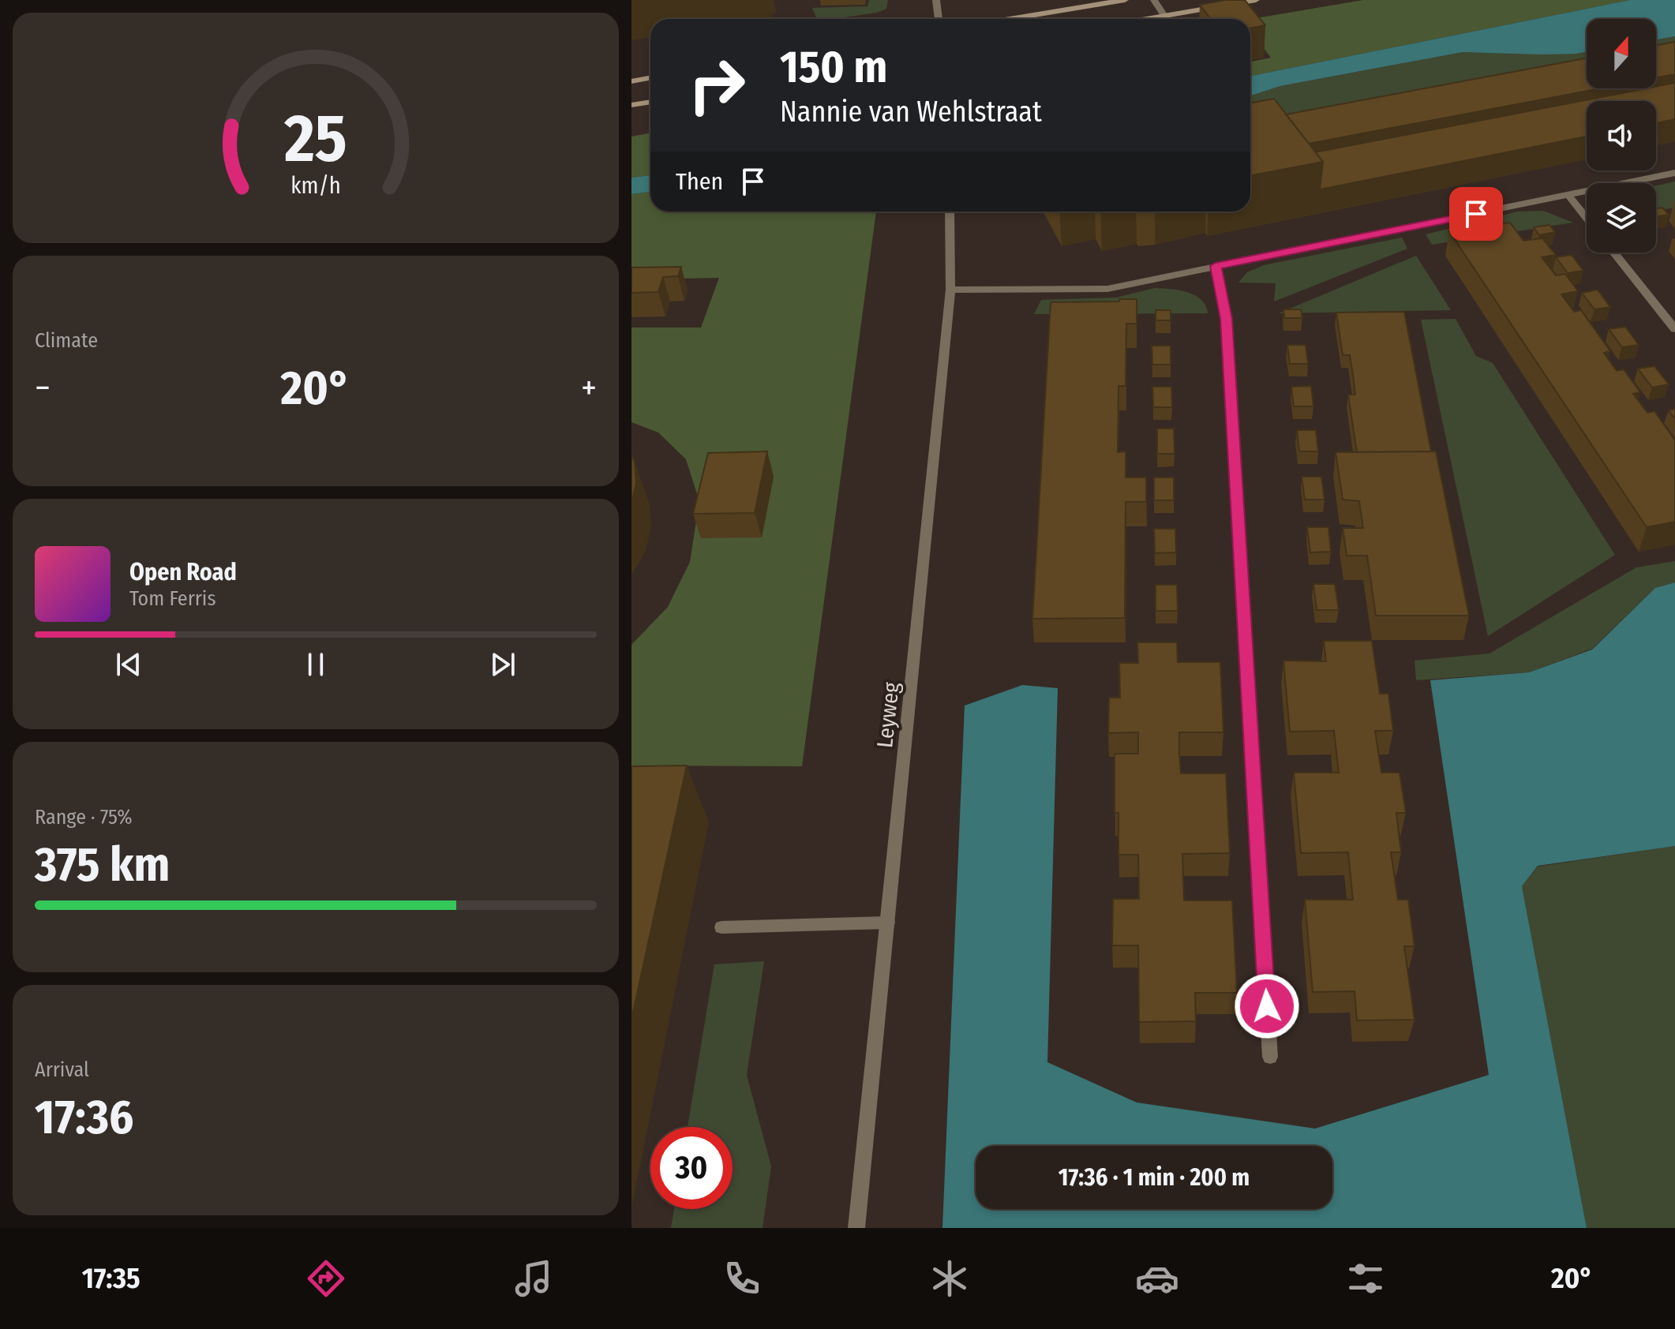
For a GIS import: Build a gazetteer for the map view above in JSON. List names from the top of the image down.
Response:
{
  "streets": {
    "street": ["Leyweg"]
  },
  "north": "top",
  "page": {
    "turn": ["150 m", "Nannie van Wehlstraat"],
    "then": "Then",
    "tile": [
      "Climate",
      ["Range · 75%", "375 km"],
      ["Arrival", "17:36"]
    ],
    "heat": ["−", "20°", "+"],
    "song": ["Open Road", "Tom Ferris"],
    "limit": "30",
    "trip": "17:36 · 1 min · 200 m",
    "tabs": ["17:35", "20°"],
    "gauge": ["25", "km/h"]
  }
}
